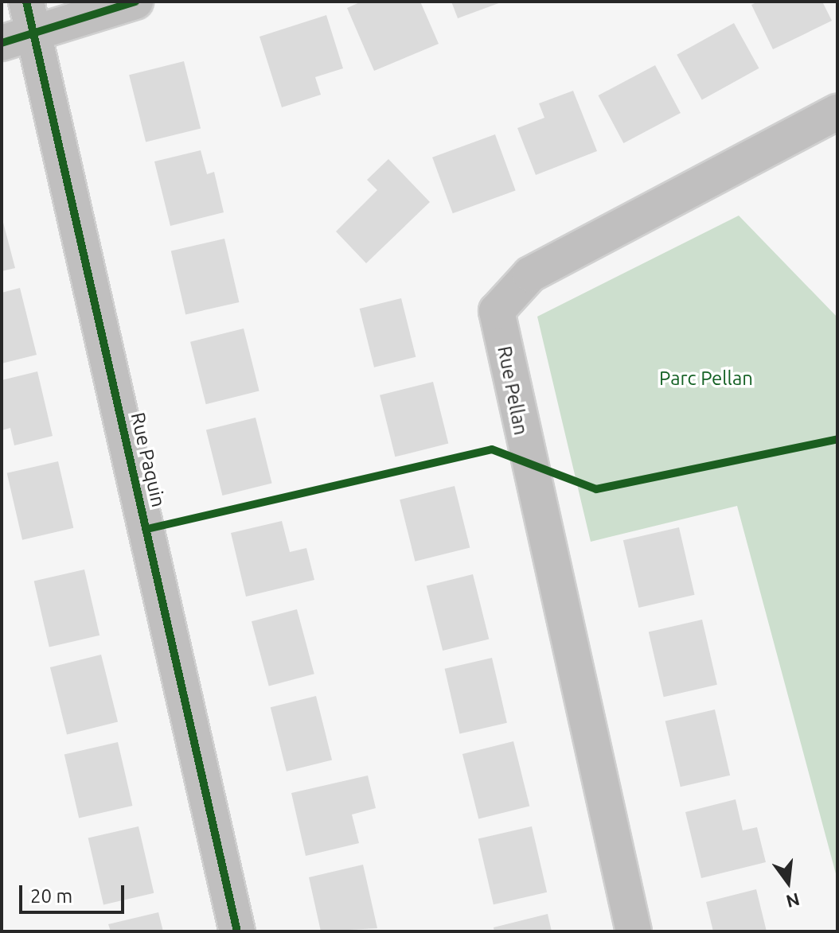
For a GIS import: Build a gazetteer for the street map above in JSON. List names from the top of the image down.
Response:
{
  "streets": {
    "street": ["Rue Pellan", "Rue Paquin"]
  },
  "parks": ["Parc Pellan"],
  "scale_bar": "20 m",
  "north": "bottom"
}
